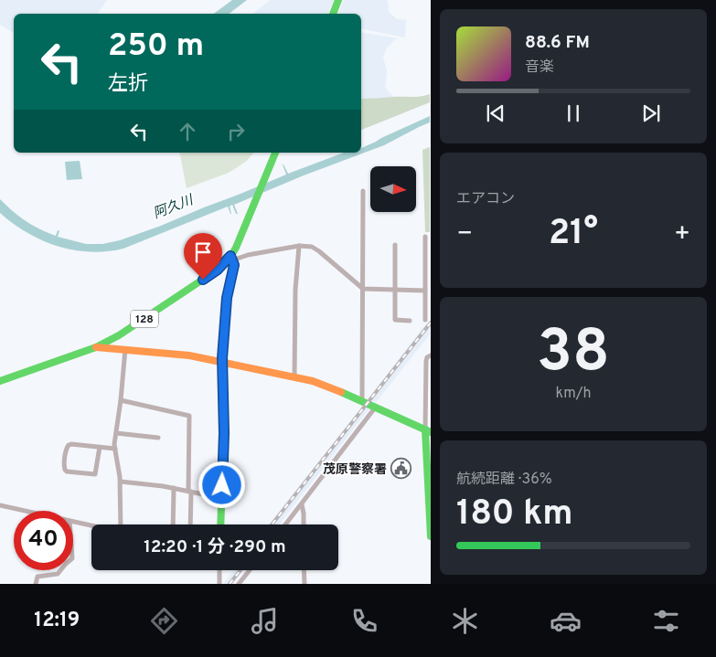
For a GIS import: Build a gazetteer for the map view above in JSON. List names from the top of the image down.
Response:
{
  "streets": {
    "main road": ["128"]
  },
  "water": ["阿久川"],
  "places": {
    "public building": ["茂原警察署"]
  },
  "north": "right",
  "page": {
    "turn": ["250 m", "左折"],
    "song": ["88.6 FM", "音楽"],
    "tile": [
      "エアコン",
      ["38", "km/h"],
      ["航続距離 · 36%", "180 km"]
    ],
    "heat": ["−", "21°", "+"],
    "limit": "40",
    "trip": "12:20 · 1 分 · 290 m",
    "tabs": "12:19"
  }
}
